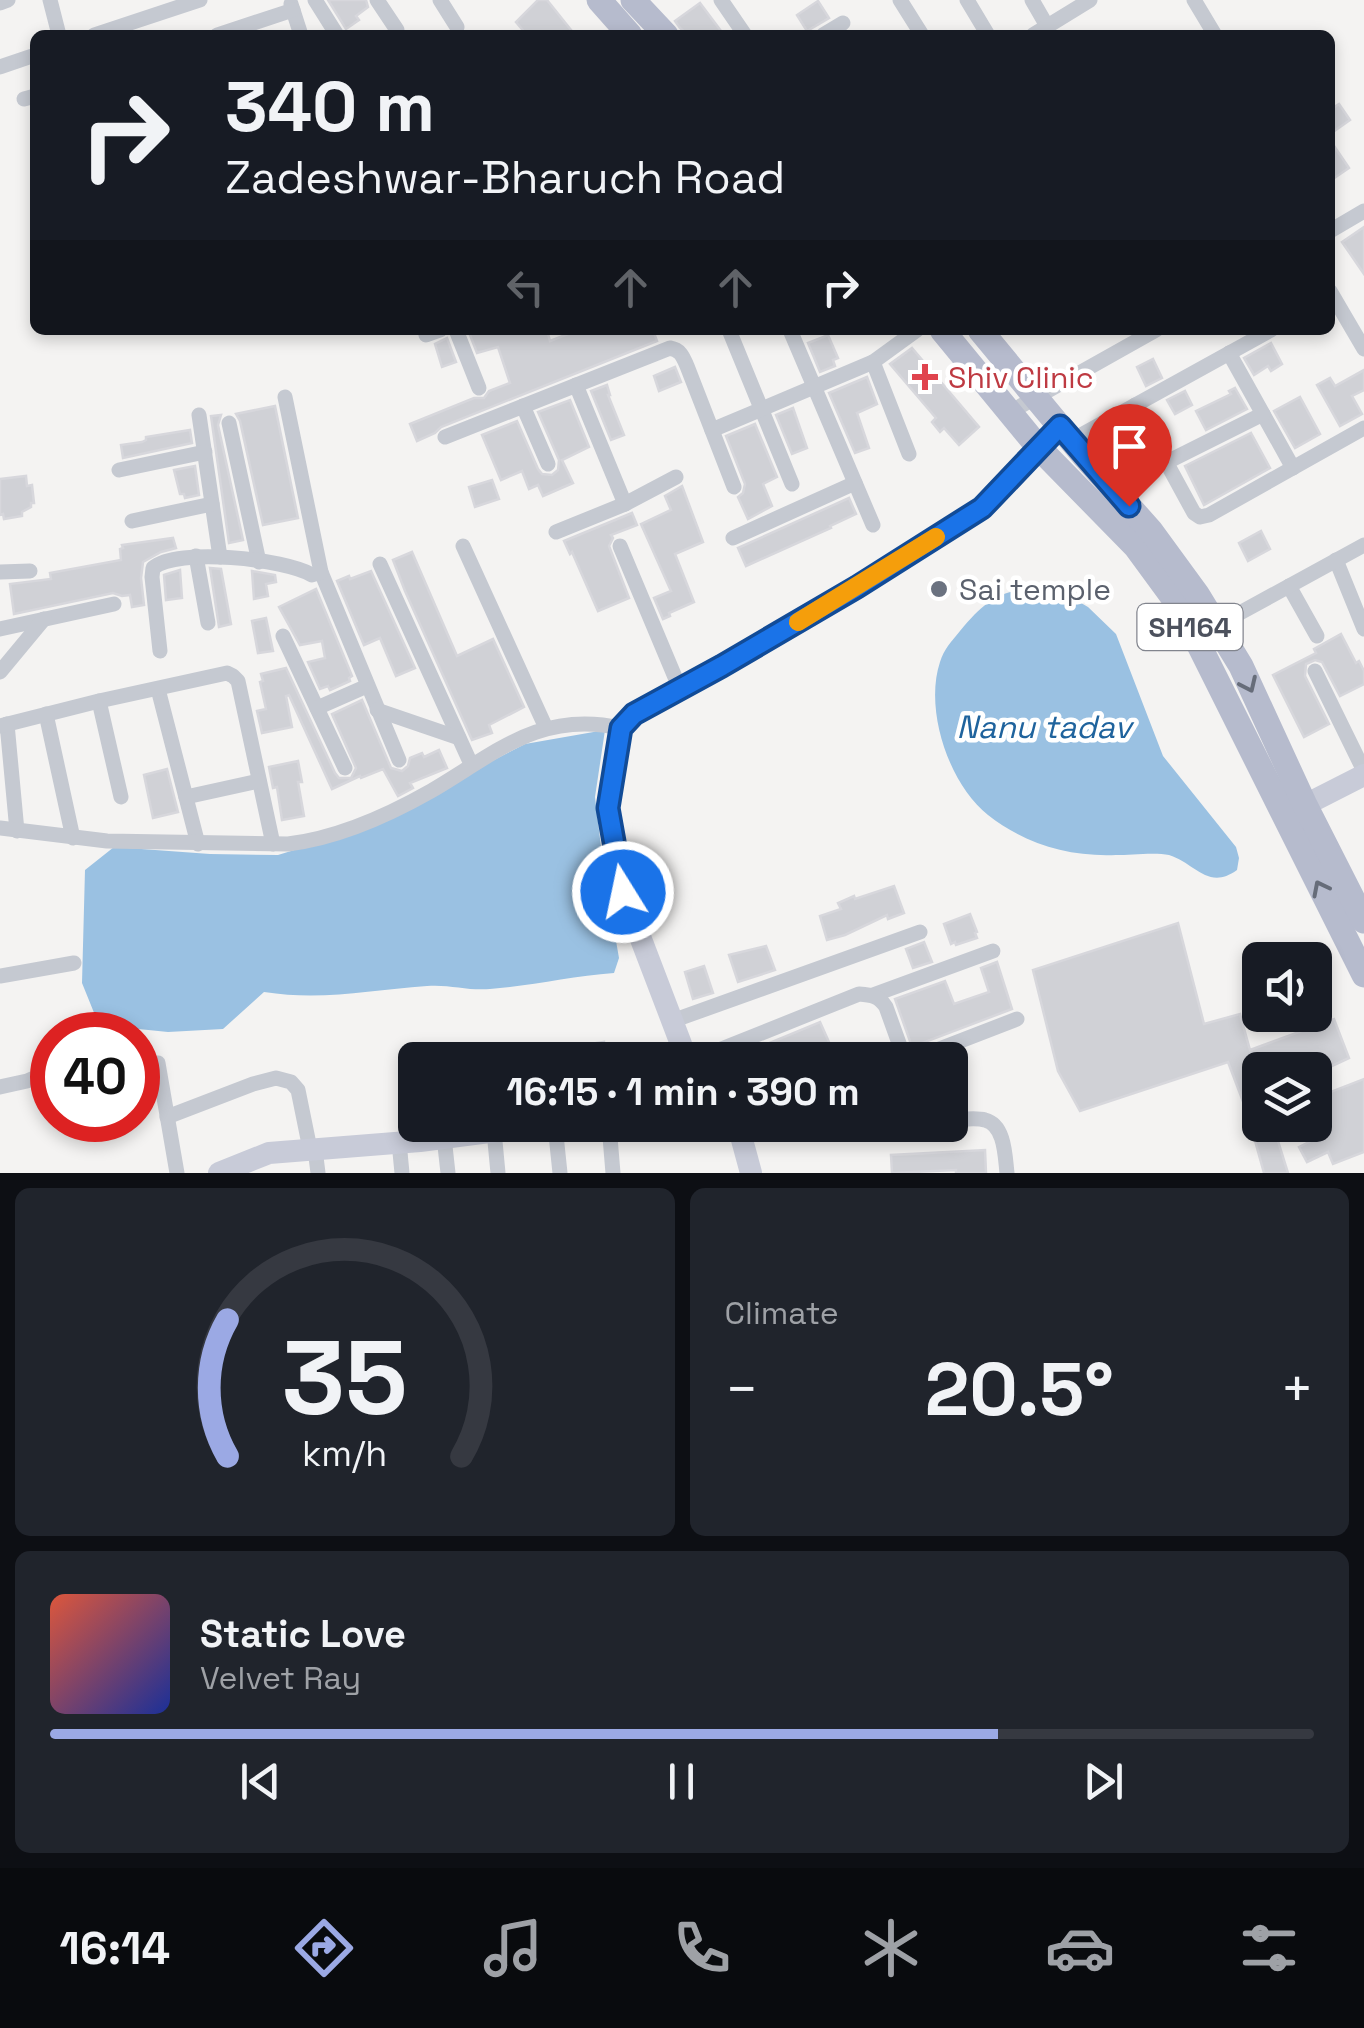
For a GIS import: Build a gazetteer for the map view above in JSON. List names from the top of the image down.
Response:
{
  "streets": {
    "main road": ["SH164"]
  },
  "water": ["Nanu tadav"],
  "places": {
    "health": ["Shiv Clinic"],
    "other": ["Sai temple"]
  },
  "page": {
    "turn": ["340 m", "Zadeshwar-Bharuch Road"],
    "limit": "40",
    "trip": "16:15 · 1 min · 390 m",
    "tile": "Climate",
    "heat": ["−", "20.5°", "+"],
    "song": ["Static Love", "Velvet Ray"],
    "tabs": "16:14",
    "gauge": ["35", "km/h"]
  }
}
